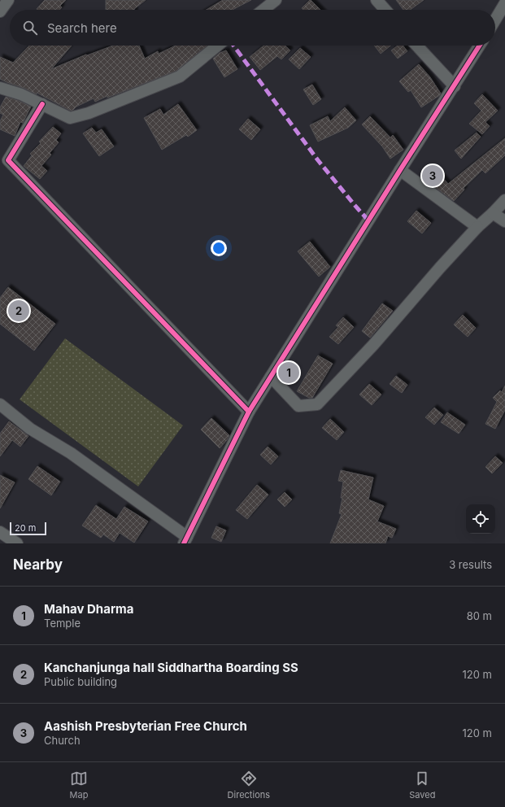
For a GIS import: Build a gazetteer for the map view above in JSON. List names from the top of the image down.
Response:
{
  "scale_bar": "20 m",
  "page": {
    "search": "Search here",
    "pins": ["3", "2", "1"],
    "scale": "20 m",
    "heading": ["Nearby", "3 results"],
    "list": [
      {
        "mark": "1",
        "name": "Mahav Dharma",
        "note": "Temple",
        "value": "80 m"
      },
      {
        "mark": "2",
        "name": "Kanchanjunga hall Siddhartha Boarding SS",
        "note": "Public building",
        "value": "120 m"
      },
      {
        "mark": "3",
        "name": "Aashish Presbyterian Free Church",
        "note": "Church",
        "value": "120 m"
      }
    ],
    "nav": ["Map", "Directions", "Saved"]
  }
}
